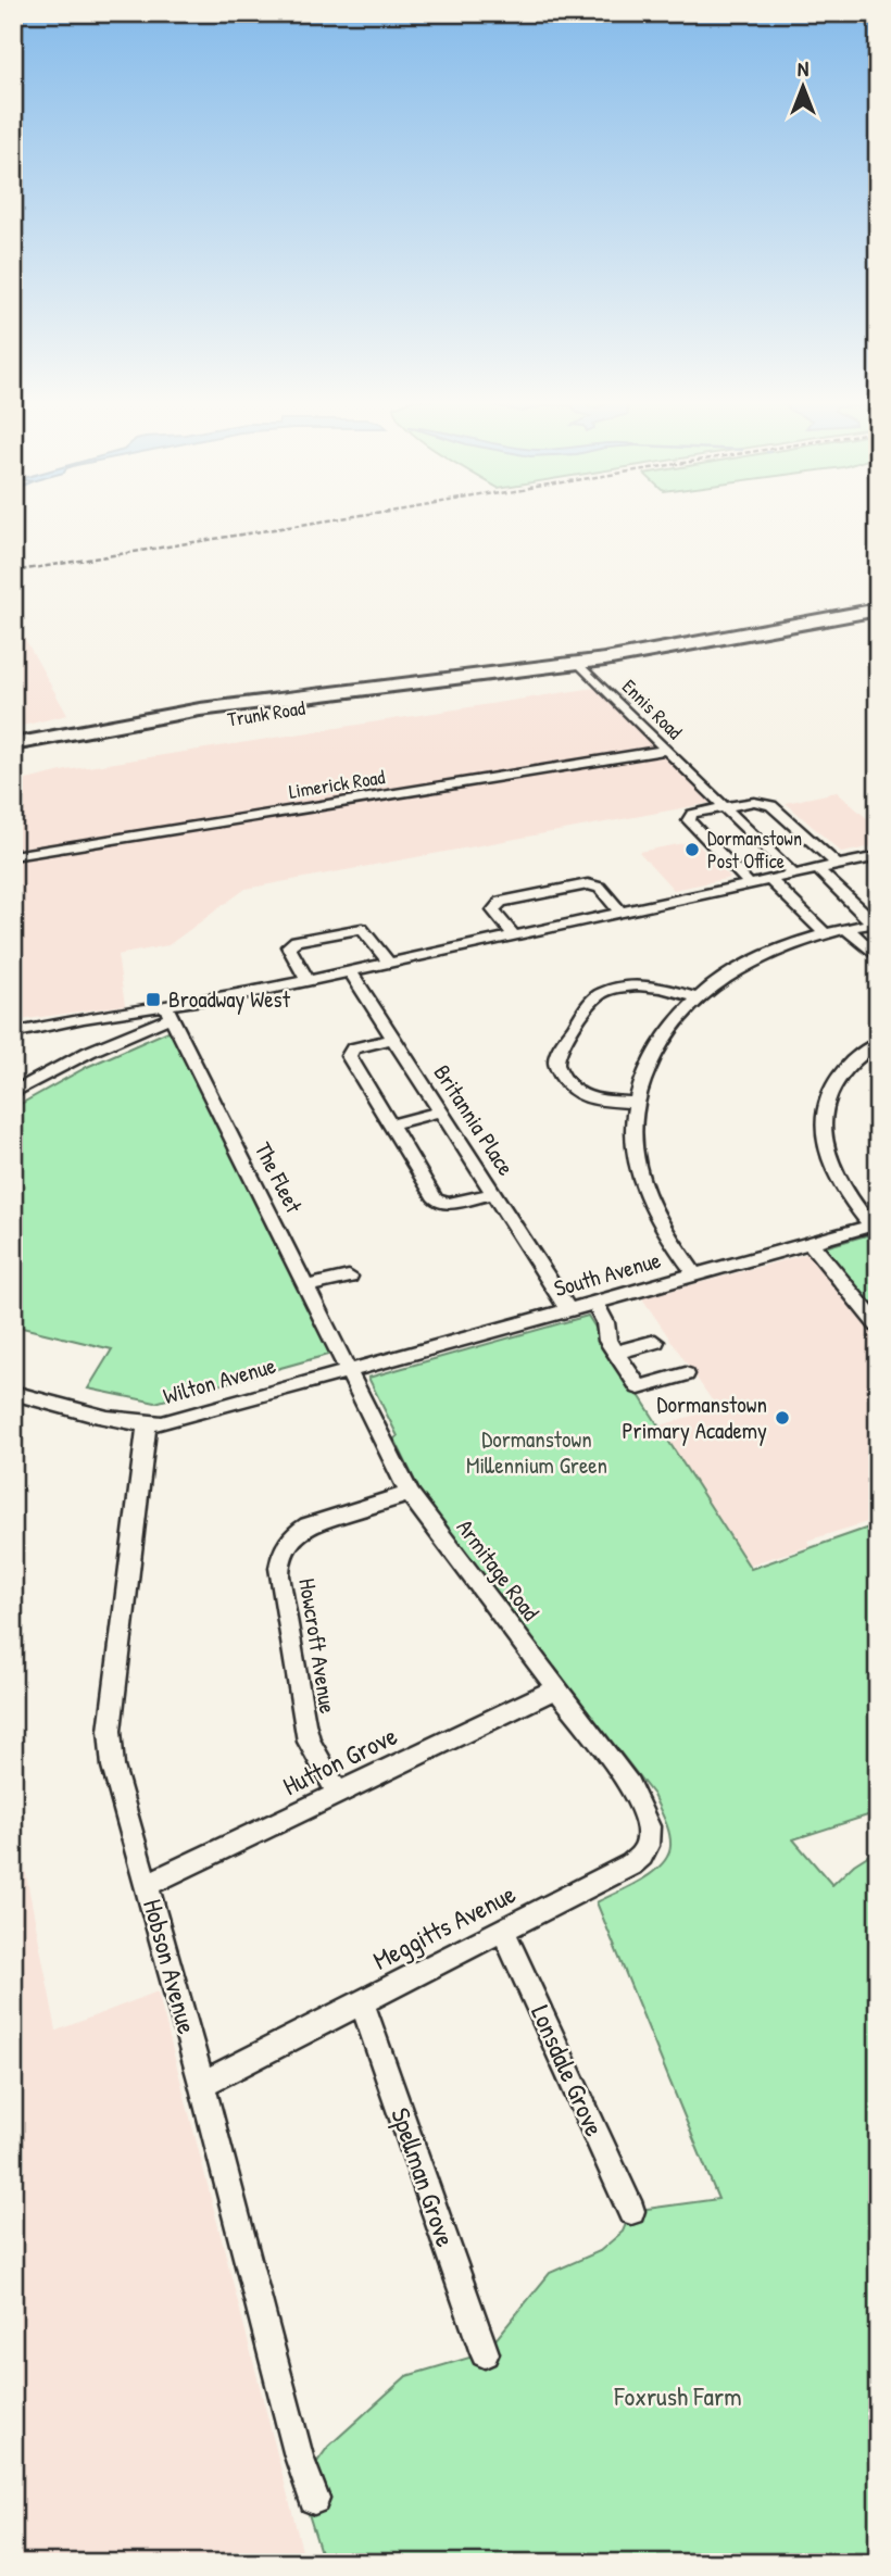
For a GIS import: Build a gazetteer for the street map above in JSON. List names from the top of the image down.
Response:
{
  "streets": {
    "main road": ["Trunk Road"],
    "street": [
      "Ennis Road",
      "Limerick Road",
      "Britannia Place",
      "The Fleet",
      "South Avenue",
      "Wilton Avenue",
      "Armitage Road",
      "Howcroft Avenue",
      "Hutton Grove",
      "Meggitts Avenue",
      "Hobson Avenue",
      "Lonsdale Grove",
      "Spellman Grove"
    ]
  },
  "crossings": [
    ["Ennis Road", "Trunk Road"],
    ["Ennis Road", "Limerick Road"],
    ["Britannia Place", "South Avenue"],
    ["The Fleet", "South Avenue"],
    ["The Fleet", "Wilton Avenue"],
    ["The Fleet", "Armitage Road"],
    ["South Avenue", "Wilton Avenue"],
    ["South Avenue", "Armitage Road"],
    ["Wilton Avenue", "Armitage Road"],
    ["Wilton Avenue", "Hobson Avenue"],
    ["Armitage Road", "Howcroft Avenue"],
    ["Armitage Road", "Hutton Grove"],
    ["Armitage Road", "Meggitts Avenue"],
    ["Howcroft Avenue", "Hutton Grove"],
    ["Hutton Grove", "Hobson Avenue"],
    ["Meggitts Avenue", "Hobson Avenue"],
    ["Meggitts Avenue", "Lonsdale Grove"],
    ["Meggitts Avenue", "Spellman Grove"]
  ],
  "parks": ["Dormanstown Millennium Green", "Foxrush Farm"],
  "places": {
    "other": ["Dormanstown Post Office", "Dormanstown Primary Academy"],
    "transit": ["Broadway West"]
  },
  "north": "top"
}
